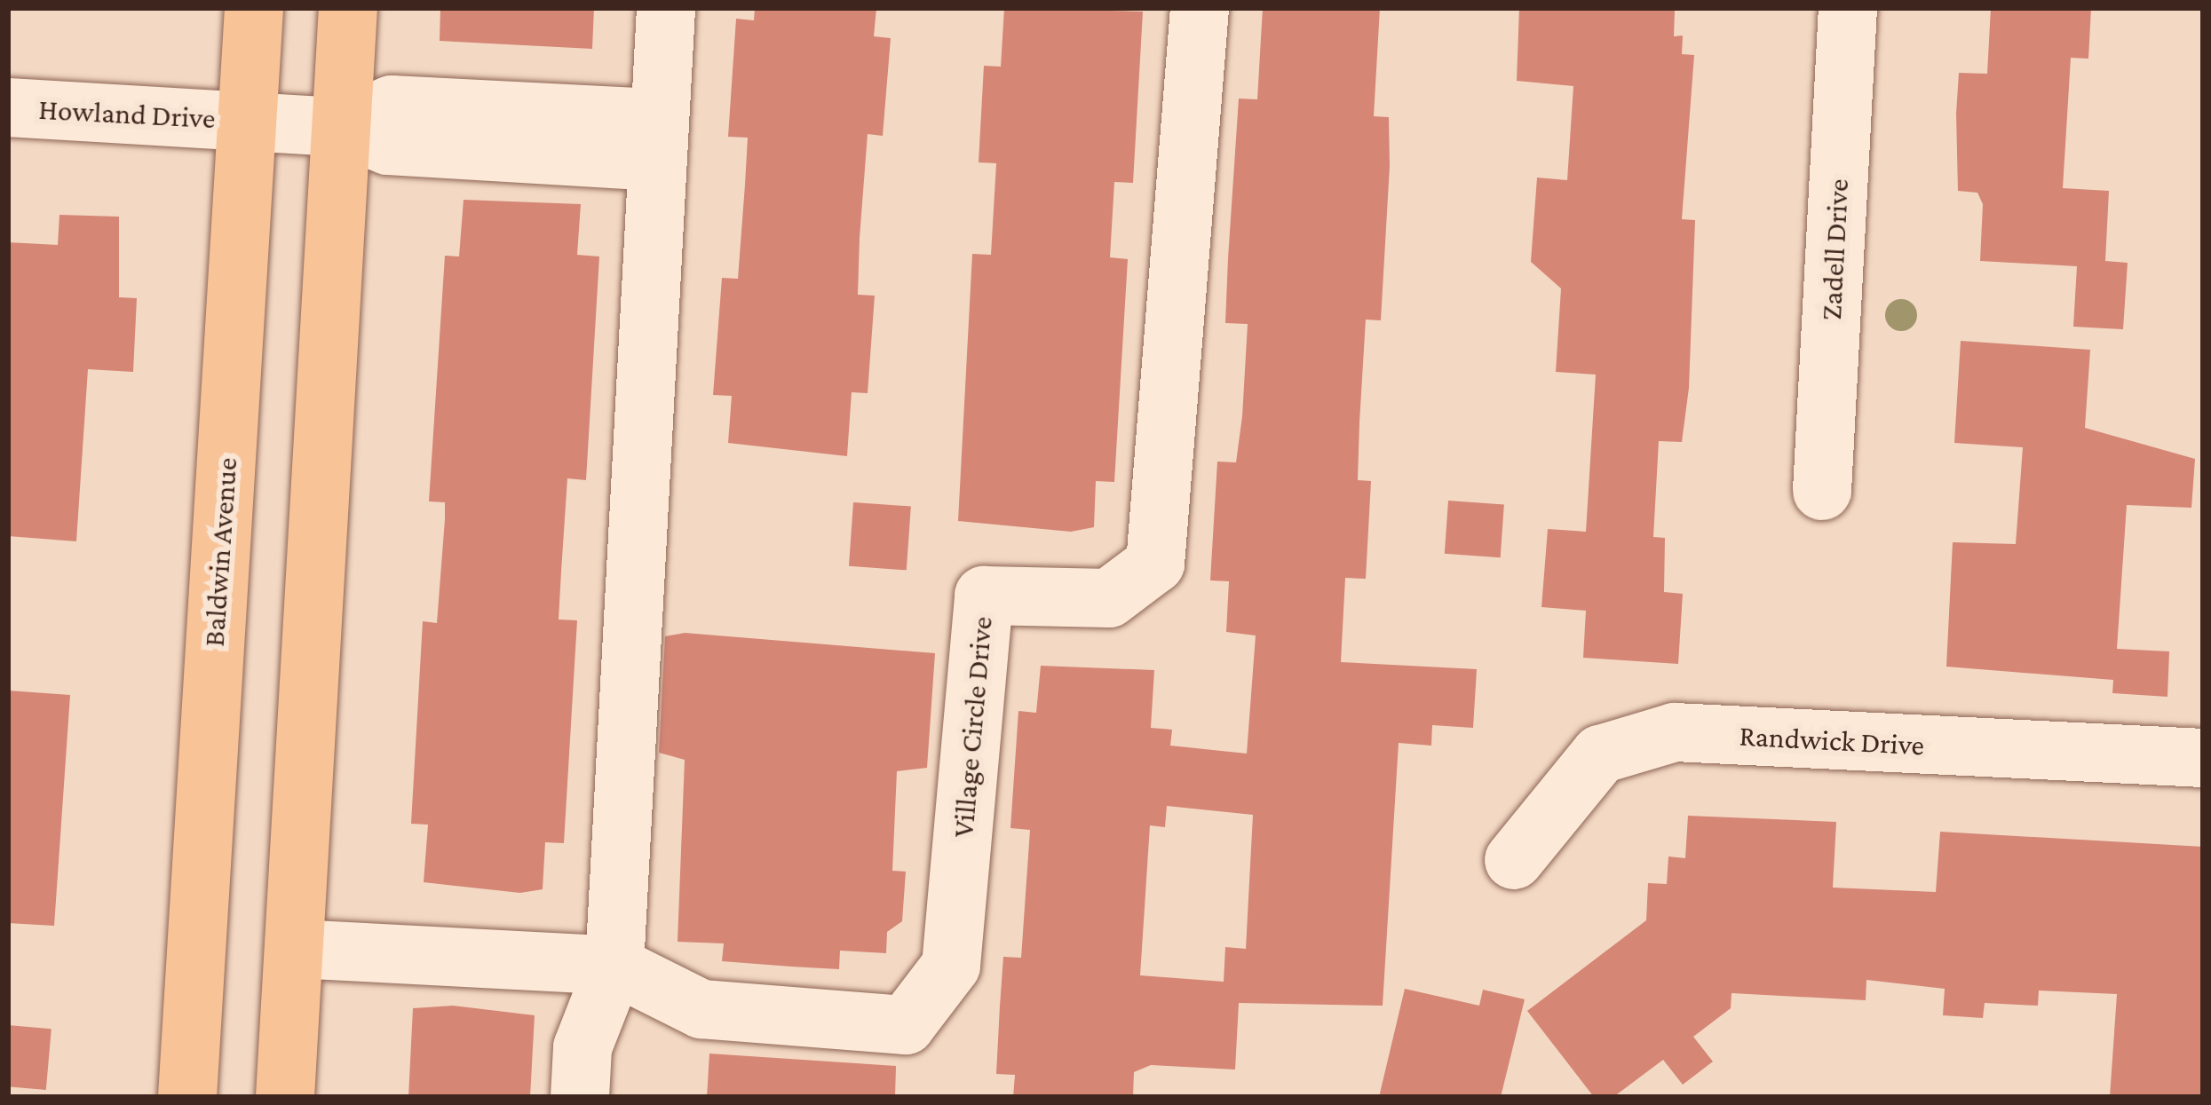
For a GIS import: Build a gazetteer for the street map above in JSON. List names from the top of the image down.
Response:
{
  "streets": {
    "main road": ["Baldwin Avenue"],
    "street": [
      "Howland Drive",
      "Zadell Drive",
      "Village Circle Drive",
      "Randwick Drive"
    ]
  },
  "crossings": [
    ["Howland Drive", "Baldwin Avenue"]
  ]
}
